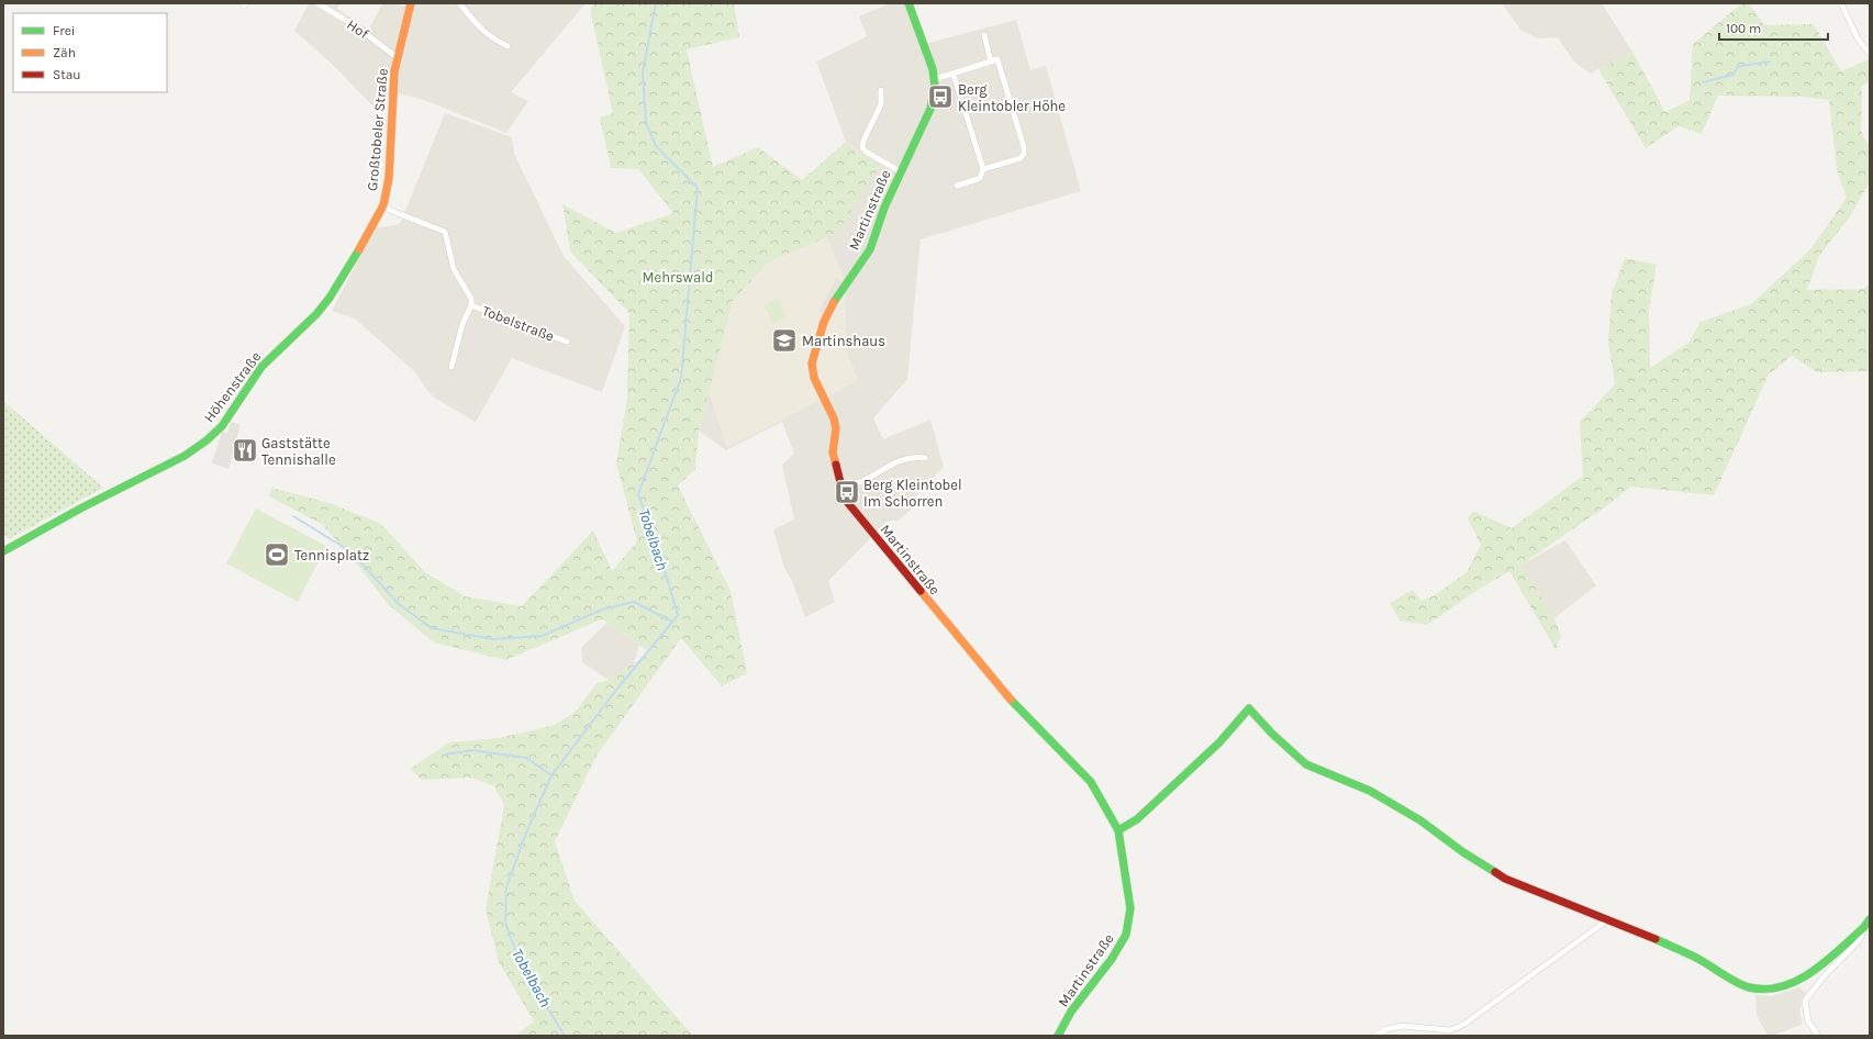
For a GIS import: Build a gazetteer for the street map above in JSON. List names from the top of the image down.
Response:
{
  "streets": {
    "street": [
      "Hof",
      "Großtobeler Straße",
      "Martinstraße",
      "Tobelstraße",
      "Höhenstraße"
    ]
  },
  "crossings": [
    ["Hof", "Großtobeler Straße"],
    ["Großtobeler Straße", "Höhenstraße"]
  ],
  "water": ["Tobelbach"],
  "parks": ["Mehrswald"],
  "places": {
    "bus stop": ["Berg Kleintobler Höhe", "Berg Kleintobel Im Schorren"],
    "school or university": ["Martinshaus"],
    "restaurant": ["Gaststätte Tennishalle"],
    "sports": ["Tennisplatz"]
  },
  "legend": ["Frei", "Zäh", "Stau"],
  "scale_bar": "100 m"
}
